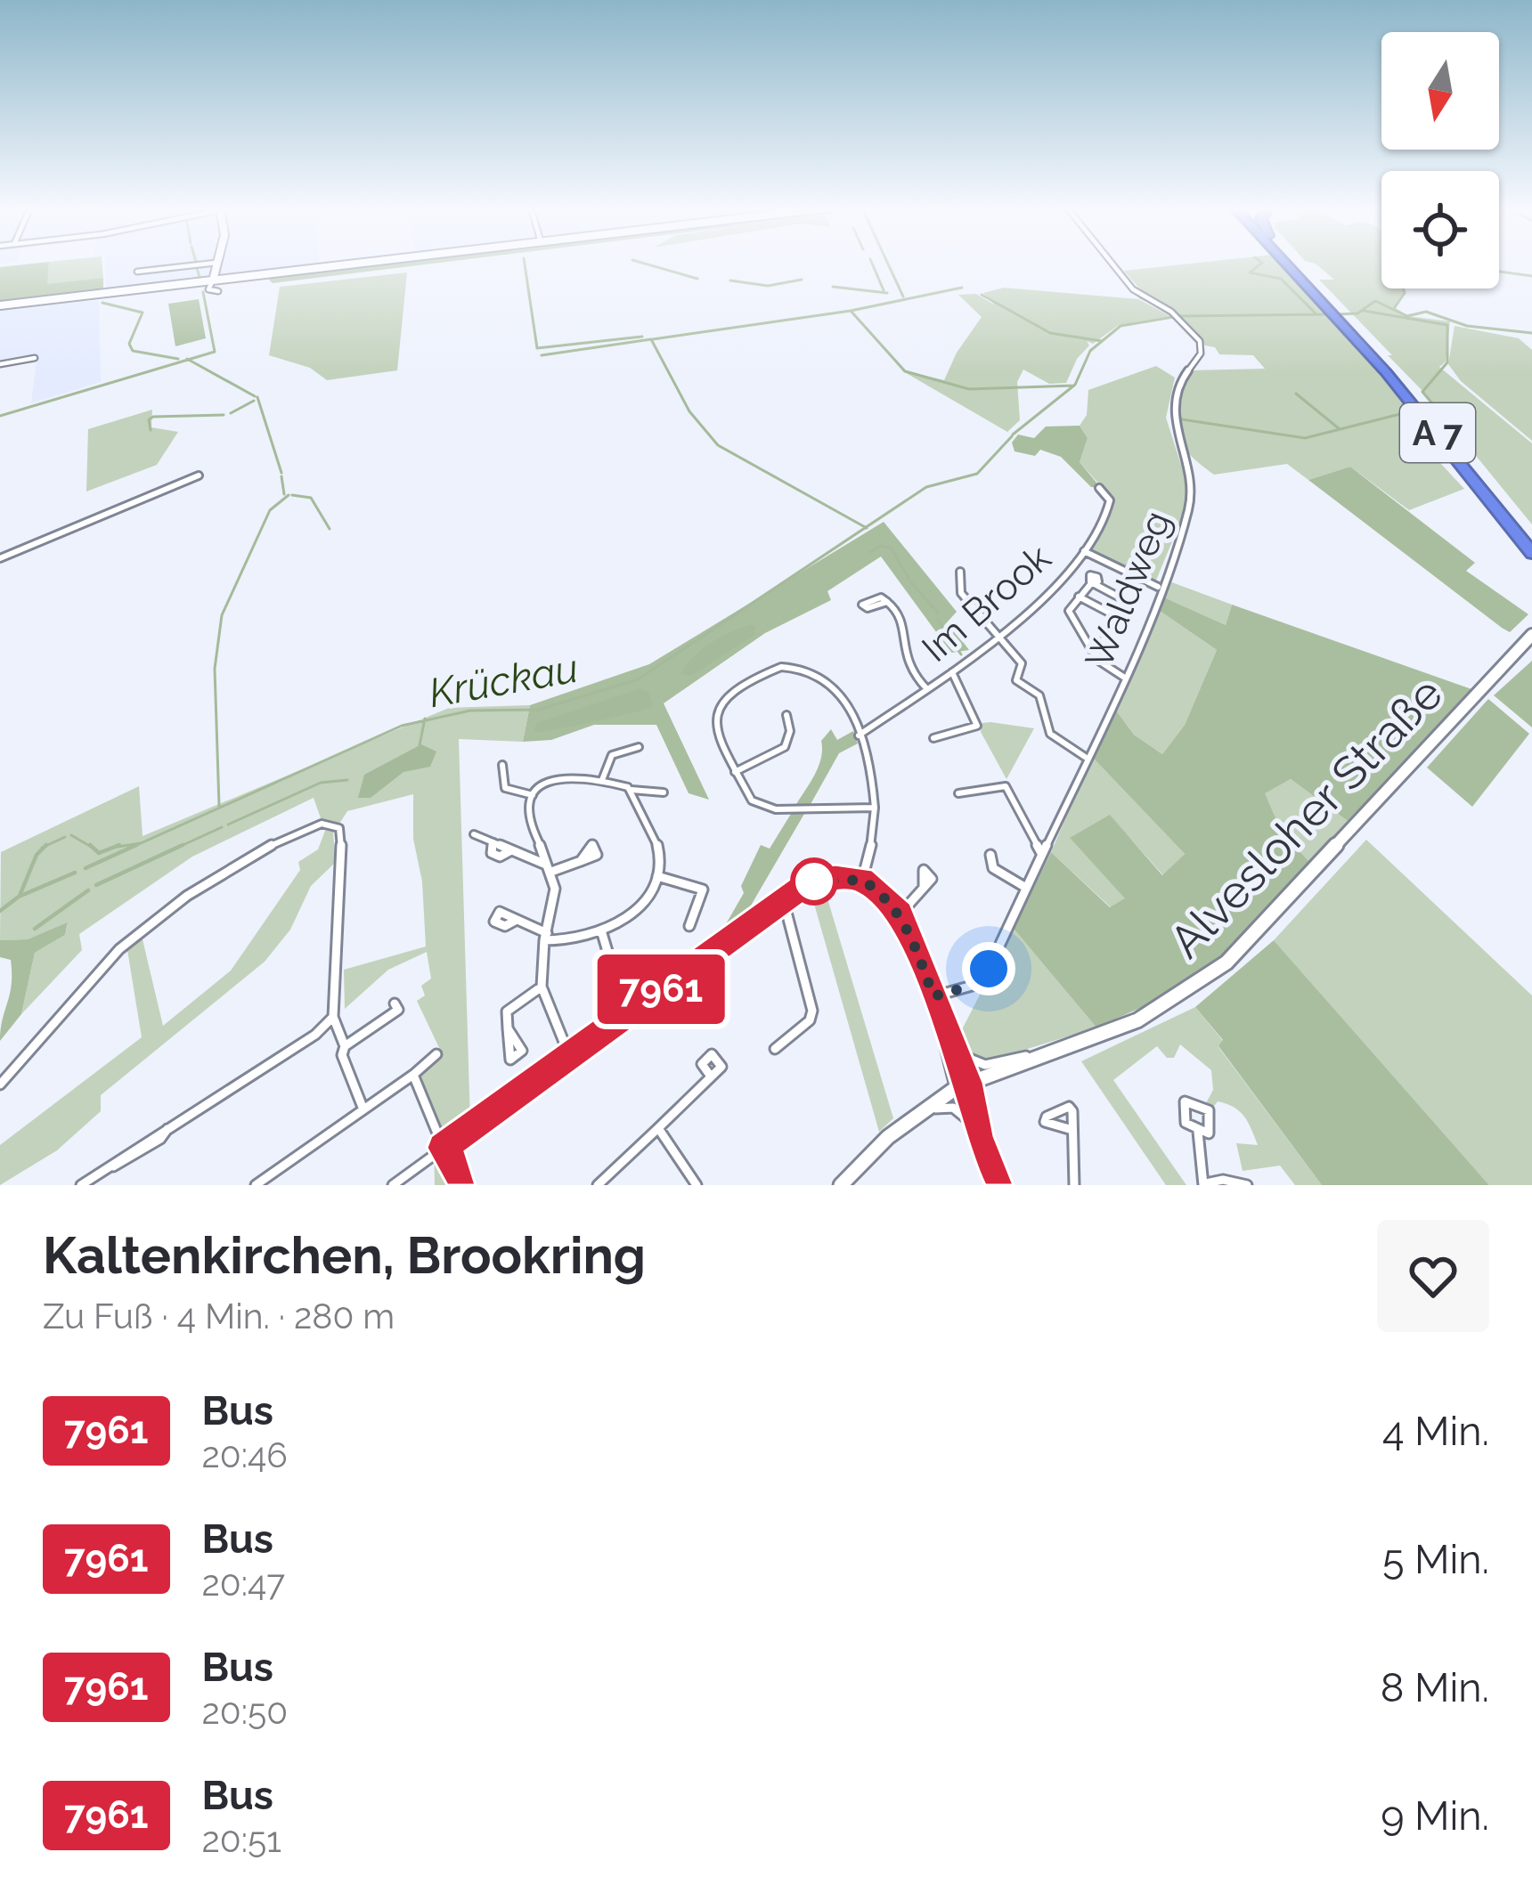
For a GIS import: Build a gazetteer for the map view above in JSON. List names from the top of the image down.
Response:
{
  "streets": {
    "highway": ["A 7"],
    "main road": ["Alvesloher Straße"],
    "street": ["Waldweg", "Im Brook"]
  },
  "water": ["Krückau"],
  "lines": ["bus line 7961"],
  "north": "bottom",
  "page": {
    "on_map": "7961",
    "heading": ["Kaltenkirchen, Brookring", "Zu Fuß · 4 Min. · 280 m"],
    "list": [
      {
        "mark": "7961",
        "name": "Bus",
        "note": "20:46",
        "value": "4 Min."
      },
      {
        "mark": "7961",
        "name": "Bus",
        "note": "20:47",
        "value": "5 Min."
      },
      {
        "mark": "7961",
        "name": "Bus",
        "note": "20:50",
        "value": "8 Min."
      },
      {
        "mark": "7961",
        "name": "Bus",
        "note": "20:51",
        "value": "9 Min."
      }
    ]
  }
}
